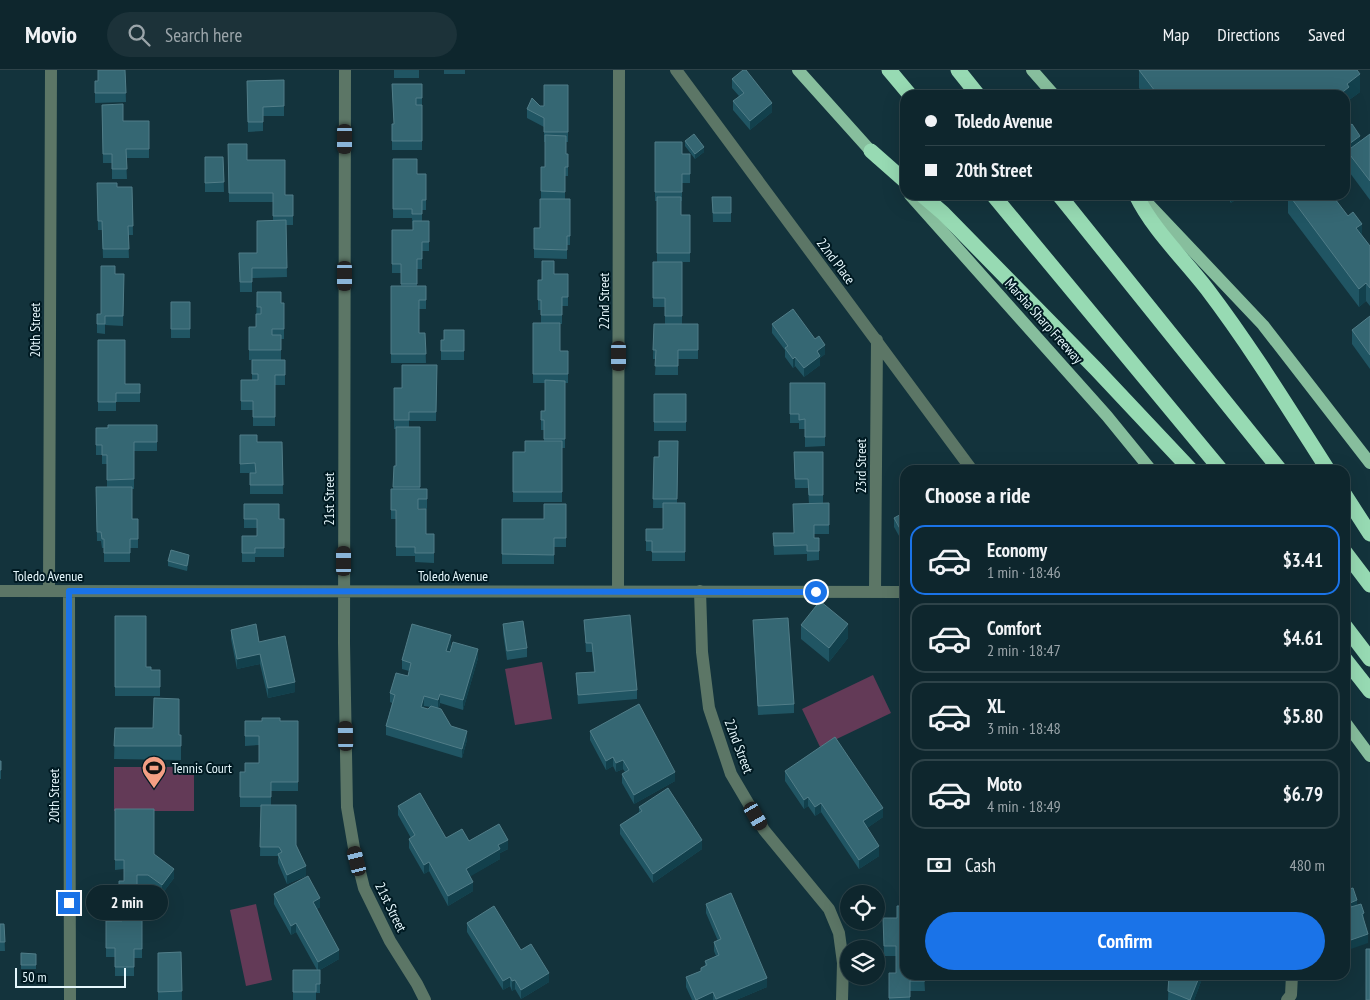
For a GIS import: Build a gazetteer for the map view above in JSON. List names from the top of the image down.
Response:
{
  "streets": {
    "main road": ["Marsha Sharp Freeway"],
    "street": [
      "22nd Place",
      "22nd Street",
      "20th Street",
      "23rd Street",
      "21st Street",
      "Toledo Avenue"
    ]
  },
  "crossings": [
    ["22nd Place", "23rd Street"],
    ["22nd Street", "Toledo Avenue"],
    ["20th Street", "Toledo Avenue"],
    ["23rd Street", "Toledo Avenue"],
    ["21st Street", "Toledo Avenue"]
  ],
  "places": {
    "sports": ["Tennis Court"]
  },
  "scale_bar": "50 m",
  "page": {
    "header": "Movio",
    "search": "Search here",
    "nav": ["Map", "Directions", "Saved"],
    "banner": ["Toledo Avenue", "20th Street"],
    "heading": "Choose a ride",
    "list": [
      {
        "name": "Economy",
        "note": "1 min · 18:46",
        "value": "$3.41"
      },
      {
        "name": "Comfort",
        "note": "2 min · 18:47",
        "value": "$4.61"
      },
      {
        "name": "XL",
        "note": "3 min · 18:48",
        "value": "$5.80"
      },
      {
        "name": "Moto",
        "note": "4 min · 18:49",
        "value": "$6.79"
      }
    ],
    "pay": ["Cash", "480 m"],
    "bubble": "2 min",
    "buttons": "Confirm",
    "scale": "50 m"
  }
}
